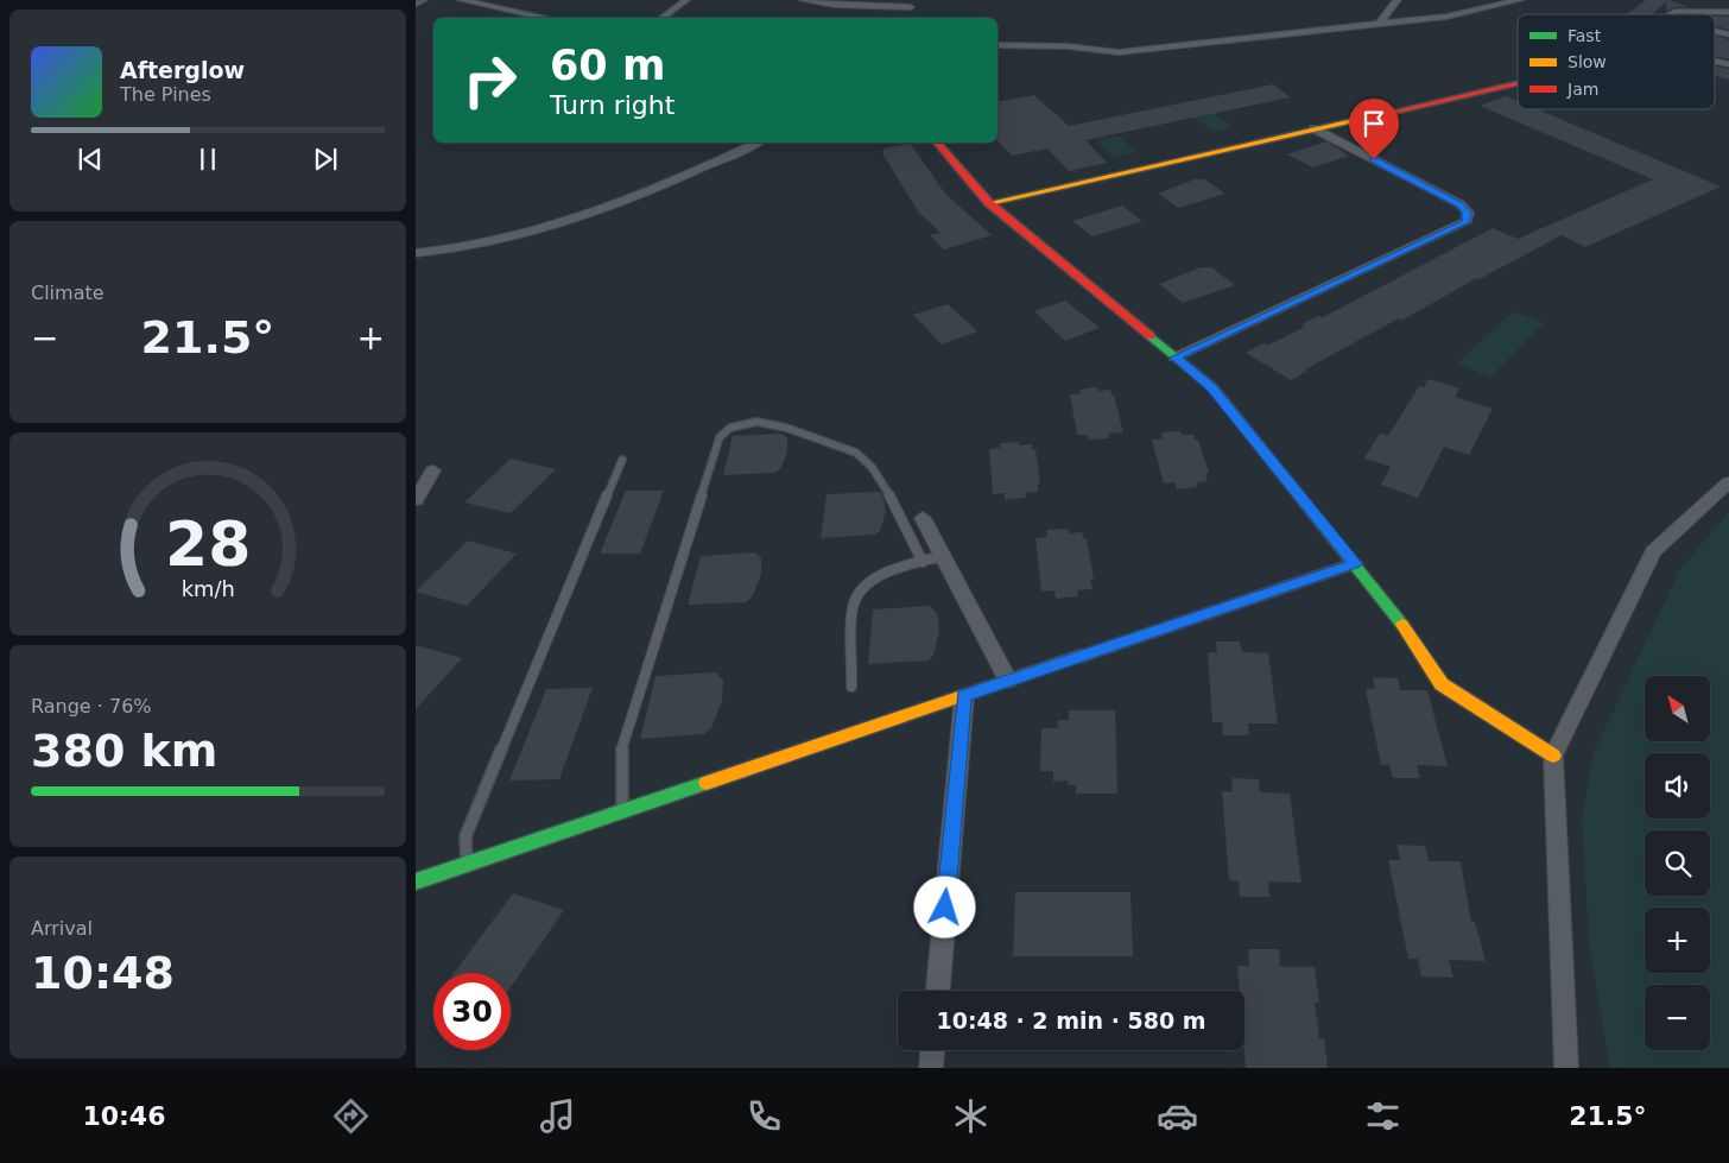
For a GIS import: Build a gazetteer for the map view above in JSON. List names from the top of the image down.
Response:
{
  "legend": ["Fast", "Slow", "Jam"],
  "north": "top left",
  "page": {
    "turn": ["60 m", "Turn right"],
    "song": ["Afterglow", "The Pines"],
    "tile": [
      "Climate",
      ["Range · 76%", "380 km"],
      ["Arrival", "10:48"]
    ],
    "heat": ["−", "21.5°", "+"],
    "map_buttons": ["+", "−"],
    "limit": "30",
    "trip": "10:48 · 2 min · 580 m",
    "tabs": ["10:46", "21.5°"],
    "gauge": ["28", "km/h"]
  }
}
